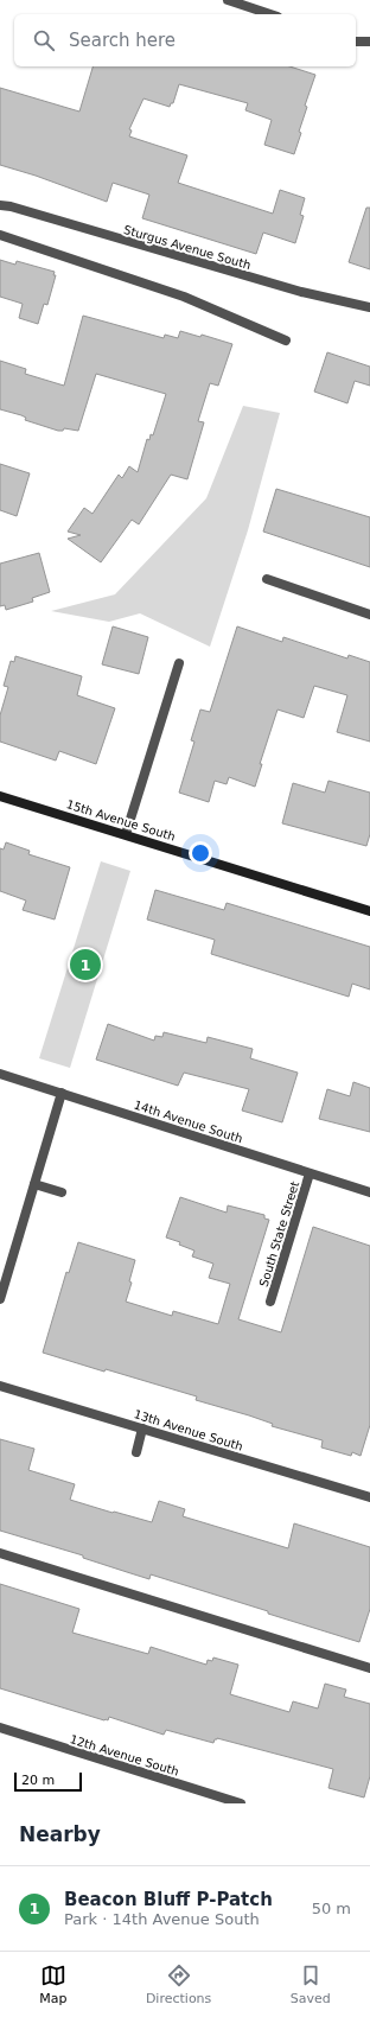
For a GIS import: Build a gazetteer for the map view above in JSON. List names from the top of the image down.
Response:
{
  "streets": {
    "main road": ["15th Avenue South"],
    "street": [
      "Sturgus Avenue South",
      "14th Avenue South",
      "South State Street",
      "13th Avenue South",
      "12th Avenue South"
    ]
  },
  "crossings": [
    ["14th Avenue South", "South State Street"]
  ],
  "scale_bar": "20 m",
  "page": {
    "search": "Search here",
    "pins": "1",
    "scale": "20 m",
    "heading": "Nearby",
    "list": [
      {
        "mark": "1",
        "name": "Beacon Bluff P-Patch",
        "note": "Park · 14th Avenue South",
        "value": "50 m"
      }
    ],
    "nav": ["Map", "Directions", "Saved"]
  }
}
